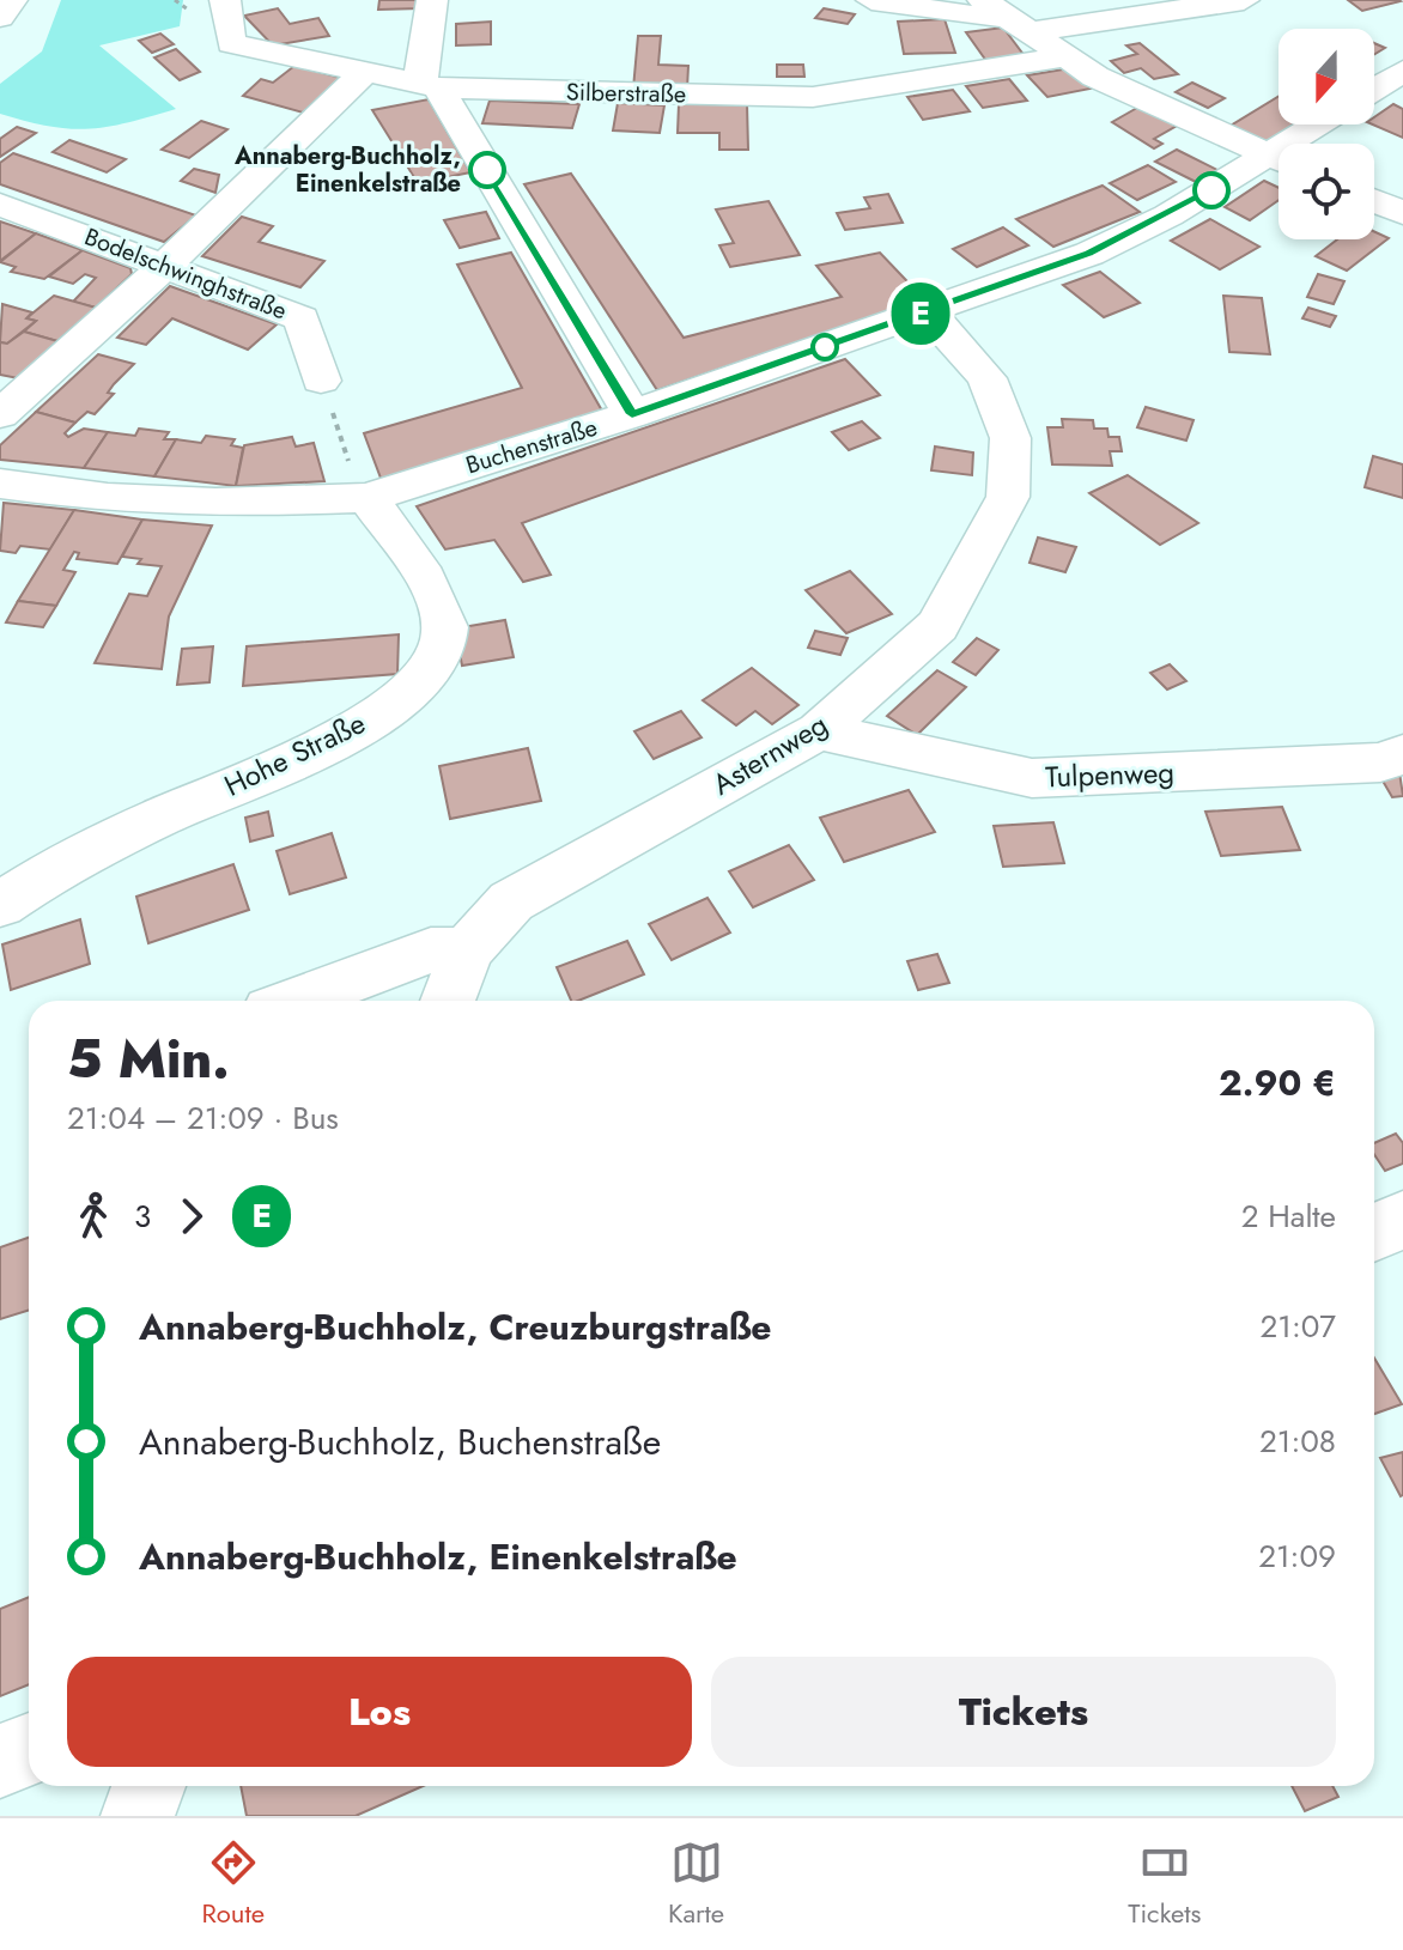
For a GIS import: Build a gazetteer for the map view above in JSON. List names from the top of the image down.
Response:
{
  "streets": {
    "street": [
      "Silberstraße",
      "Bodelschwinghstraße",
      "Buchenstraße",
      "Hohe Straße",
      "Asternweg",
      "Tulpenweg"
    ]
  },
  "crossings": [
    ["Buchenstraße", "Hohe Straße"],
    ["Buchenstraße", "Asternweg"],
    ["Asternweg", "Tulpenweg"]
  ],
  "places": ["Annaberg-Buchholz, Einenkelstraße"],
  "lines": ["bus line E"],
  "north": "bottom",
  "page": {
    "on_map": "E",
    "heading": ["5 Min.", "21:04 – 21:09 · Bus", "2.90 €"],
    "legs": ["3", "E", "2 Halte"],
    "list": [
      {
        "name": "Annaberg-Buchholz, Creuzburgstraße",
        "value": "21:07"
      },
      {
        "name": "Annaberg-Buchholz, Buchenstraße",
        "value": "21:08"
      },
      {
        "name": "Annaberg-Buchholz, Einenkelstraße",
        "value": "21:09"
      }
    ],
    "buttons": ["Los", "Tickets"],
    "tabs": ["Route", "Karte", "Tickets"]
  }
}
